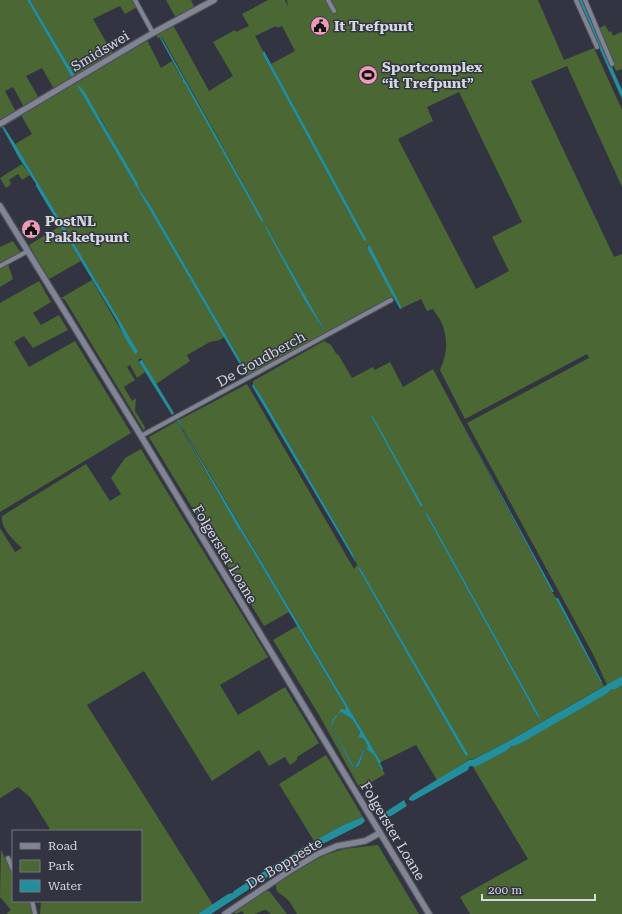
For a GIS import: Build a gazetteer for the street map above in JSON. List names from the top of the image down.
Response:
{
  "streets": {
    "main road": ["Smidswei", "Folgerster Loane", "De Boppeste"],
    "street": ["De Goudberch"]
  },
  "crossings": [
    ["De Goudberch", "Folgerster Loane"],
    ["Folgerster Loane", "De Boppeste"]
  ],
  "places": {
    "public building": ["It Trefpunt", "PostNL Pakketpunt"],
    "sports": ["Sportcomplex “it Trefpunt”"]
  },
  "legend": ["Road", "Park", "Water"],
  "scale_bar": "200 m"
}
